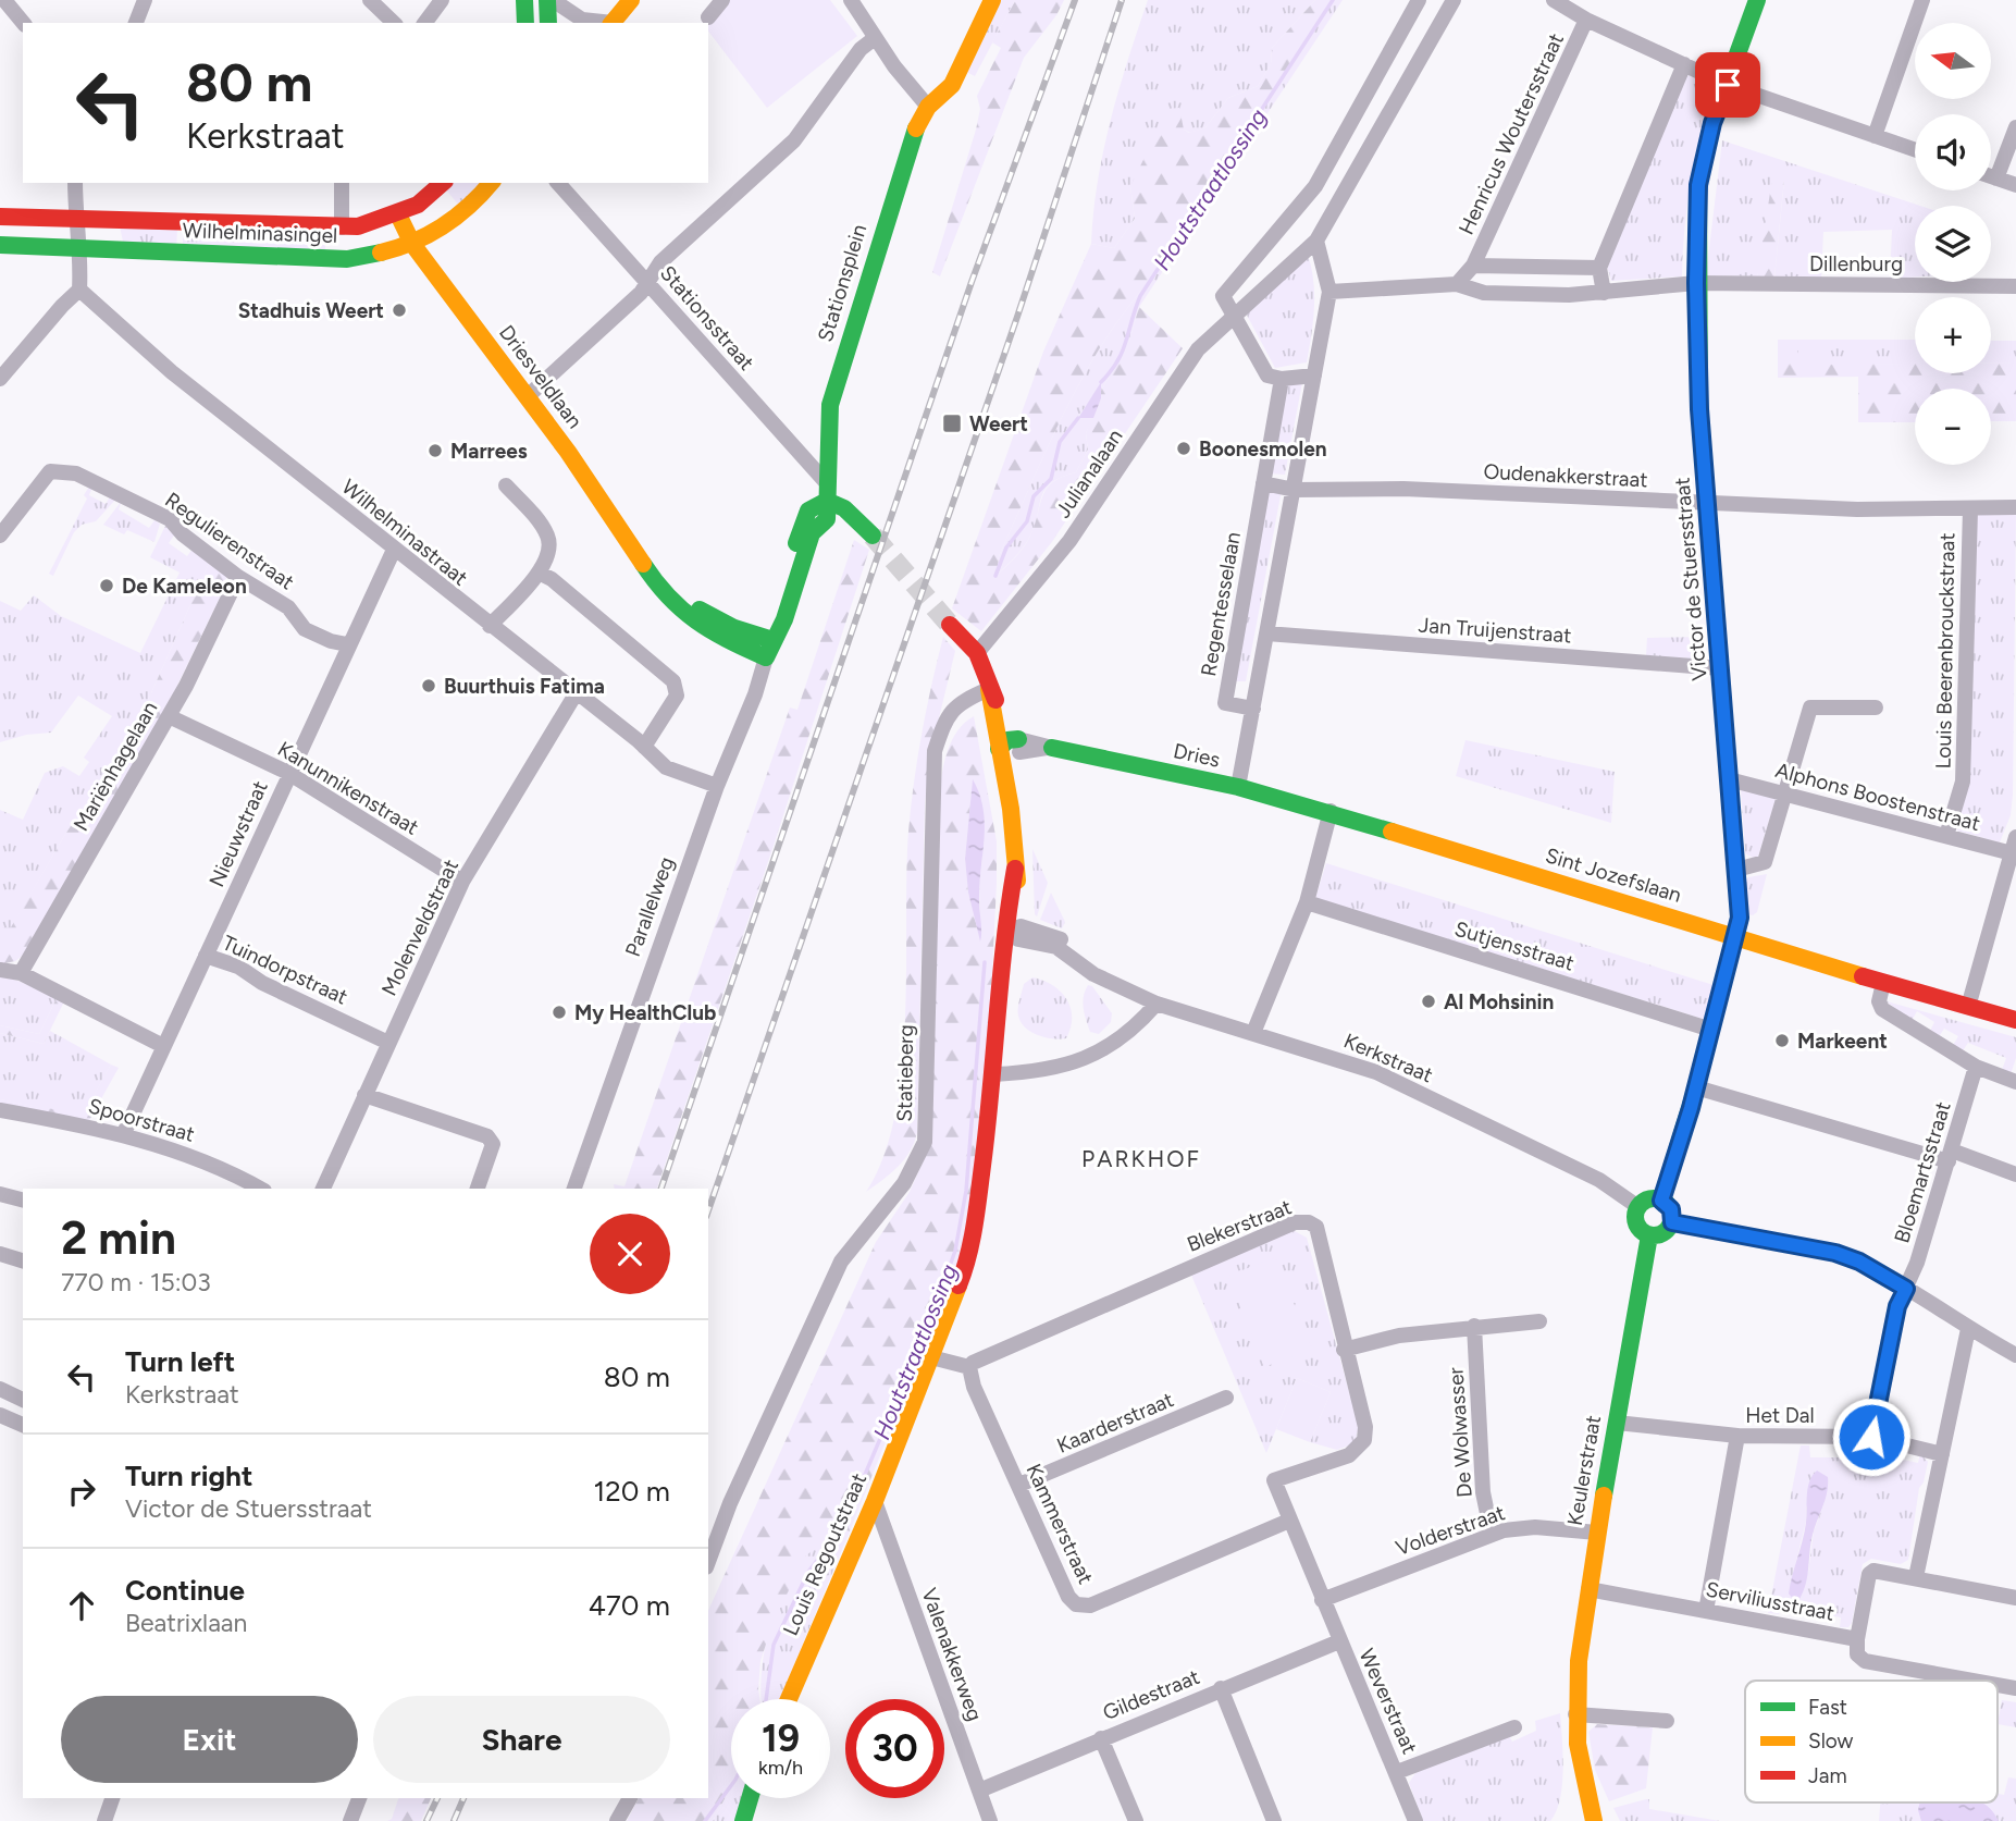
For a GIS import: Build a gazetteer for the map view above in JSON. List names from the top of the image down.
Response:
{
  "streets": {
    "street": [
      "Henricus Woutersstraat",
      "Wilhelminasingel",
      "Dillenburg",
      "Stationsplein",
      "Stationsstraat",
      "Driesveldlaan",
      "Julianalaan",
      "Oudenakkerstraat",
      "Wilhelminastraat",
      "Regulierenstraat",
      "Victor de Stuersstraat",
      "Regentesselaan",
      "Jan Truijenstraat",
      "Louis Beerenbrouckstraat",
      "Dries",
      "Mariënhagelaan",
      "Kanunnikenstraat",
      "Alphons Boostenstraat",
      "Nieuwstraat",
      "Sint Jozefslaan",
      "Parallelweg",
      "Molenveldstraat",
      "Sutjensstraat",
      "Tuindorpstraat",
      "Kerkstraat",
      "Statieberg",
      "Spoorstraat",
      "Bloemartsstraat",
      "Blekerstraat",
      "Het Dal",
      "Kaarderstraat",
      "De Wolwasser",
      "Keulerstraat",
      "Kammerstraat",
      "Volderstraat",
      "Louis Regoutstraat",
      "Serviliusstraat",
      "Valenakkerweg",
      "Gildestraat",
      "Weverstraat"
    ]
  },
  "crossings": [
    ["Henricus Woutersstraat", "Dillenburg"],
    ["Wilhelminasingel", "Driesveldlaan"],
    ["Dillenburg", "Victor de Stuersstraat"],
    ["Stationsplein", "Stationsstraat"],
    ["Stationsplein", "Parallelweg"],
    ["Stationsstraat", "Parallelweg"],
    ["Driesveldlaan", "Parallelweg"],
    ["Julianalaan", "Louis Regoutstraat"],
    ["Oudenakkerstraat", "Victor de Stuersstraat"],
    ["Oudenakkerstraat", "Louis Beerenbrouckstraat"],
    ["Wilhelminastraat", "Nieuwstraat"],
    ["Wilhelminastraat", "Parallelweg"],
    ["Wilhelminastraat", "Molenveldstraat"],
    ["Regulierenstraat", "Mariënhagelaan"],
    ["Regulierenstraat", "Nieuwstraat"],
    ["Victor de Stuersstraat", "Jan Truijenstraat"],
    ["Victor de Stuersstraat", "Alphons Boostenstraat"],
    ["Victor de Stuersstraat", "Sint Jozefslaan"],
    ["Victor de Stuersstraat", "Sutjensstraat"],
    ["Victor de Stuersstraat", "Kerkstraat"],
    ["Victor de Stuersstraat", "Keulerstraat"],
    ["Louis Beerenbrouckstraat", "Alphons Boostenstraat"],
    ["Dries", "Sint Jozefslaan"],
    ["Dries", "Louis Regoutstraat"],
    ["Mariënhagelaan", "Kanunnikenstraat"],
    ["Kanunnikenstraat", "Nieuwstraat"],
    ["Kanunnikenstraat", "Molenveldstraat"],
    ["Nieuwstraat", "Tuindorpstraat"],
    ["Nieuwstraat", "Spoorstraat"],
    ["Molenveldstraat", "Tuindorpstraat"],
    ["Kerkstraat", "Keulerstraat"],
    ["Kerkstraat", "Louis Regoutstraat"],
    ["Statieberg", "Louis Regoutstraat"],
    ["Bloemartsstraat", "Het Dal"],
    ["Blekerstraat", "Kammerstraat"],
    ["Blekerstraat", "Weverstraat"],
    ["Het Dal", "Keulerstraat"],
    ["Kaarderstraat", "Kammerstraat"],
    ["De Wolwasser", "Volderstraat"],
    ["Keulerstraat", "Volderstraat"],
    ["Keulerstraat", "Serviliusstraat"],
    ["Kammerstraat", "Weverstraat"],
    ["Volderstraat", "Weverstraat"],
    ["Louis Regoutstraat", "Valenakkerweg"],
    ["Valenakkerweg", "Gildestraat"],
    ["Gildestraat", "Weverstraat"]
  ],
  "districts": ["PARKHOF"],
  "water": ["Houtstraatlossing"],
  "places": {
    "other": [
      "Stadhuis Weert",
      "Boonesmolen",
      "Marrees",
      "De Kameleon",
      "Buurthuis Fatima",
      "Al Mohsinin",
      "My HealthClub",
      "Markeent"
    ],
    "transit": ["Weert"]
  },
  "legend": ["Fast", "Slow", "Jam"],
  "north": "left",
  "page": {
    "map_buttons": ["+", "−"],
    "turn": ["80 m", "Kerkstraat"],
    "heading": ["2 min", "770 m · 15:03"],
    "list": [
      {
        "name": "Turn left",
        "note": "Kerkstraat",
        "value": "80 m"
      },
      {
        "name": "Turn right",
        "note": "Victor de Stuersstraat",
        "value": "120 m"
      },
      {
        "name": "Continue",
        "note": "Beatrixlaan",
        "value": "470 m"
      }
    ],
    "buttons": ["Exit", "Share"],
    "speed": "19 km/h",
    "limit": "30"
  }
}
